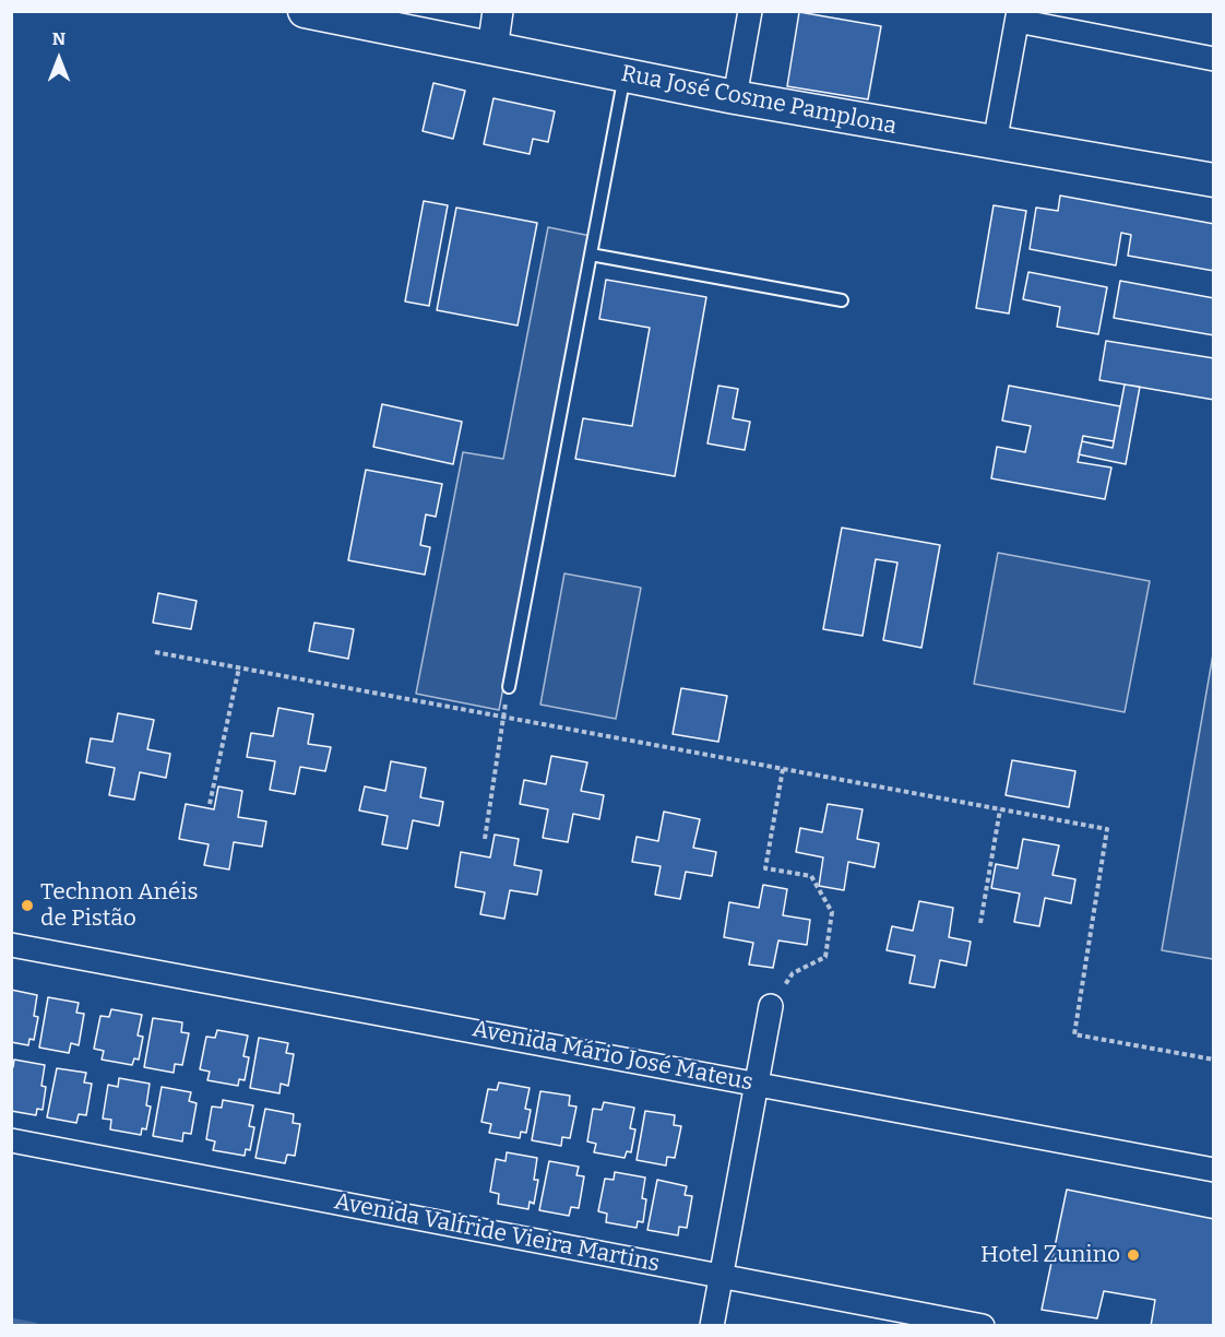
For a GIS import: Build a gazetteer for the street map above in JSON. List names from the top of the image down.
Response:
{
  "streets": {
    "main road": ["Rua José Cosme Pamplona"],
    "street": ["Avenida Mário José Mateus", "Avenida Valfride Vieira Martins"]
  },
  "places": ["Technon Anéis de Pistão", "Hotel Zunino"],
  "north": "top"
}
